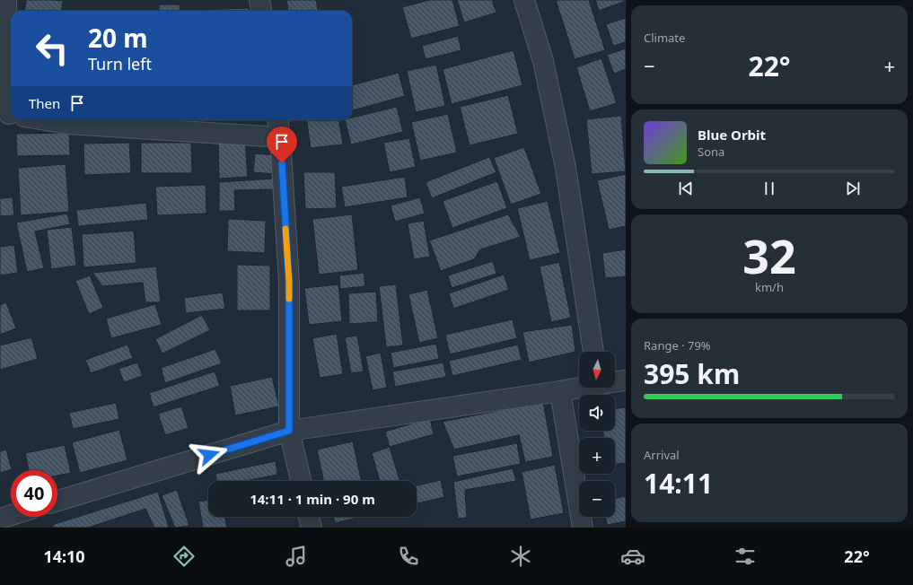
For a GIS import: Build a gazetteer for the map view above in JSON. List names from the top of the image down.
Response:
{
  "north": "bottom",
  "page": {
    "tile": [
      "Climate",
      ["32", "km/h"],
      ["Range · 79%", "395 km"],
      ["Arrival", "14:11"]
    ],
    "turn": ["20 m", "Turn left"],
    "heat": ["−", "22°", "+"],
    "then": "Then",
    "song": ["Blue Orbit", "Sona"],
    "map_buttons": ["+", "−"],
    "limit": "40",
    "trip": "14:11 · 1 min · 90 m",
    "tabs": ["14:10", "22°"]
  }
}
